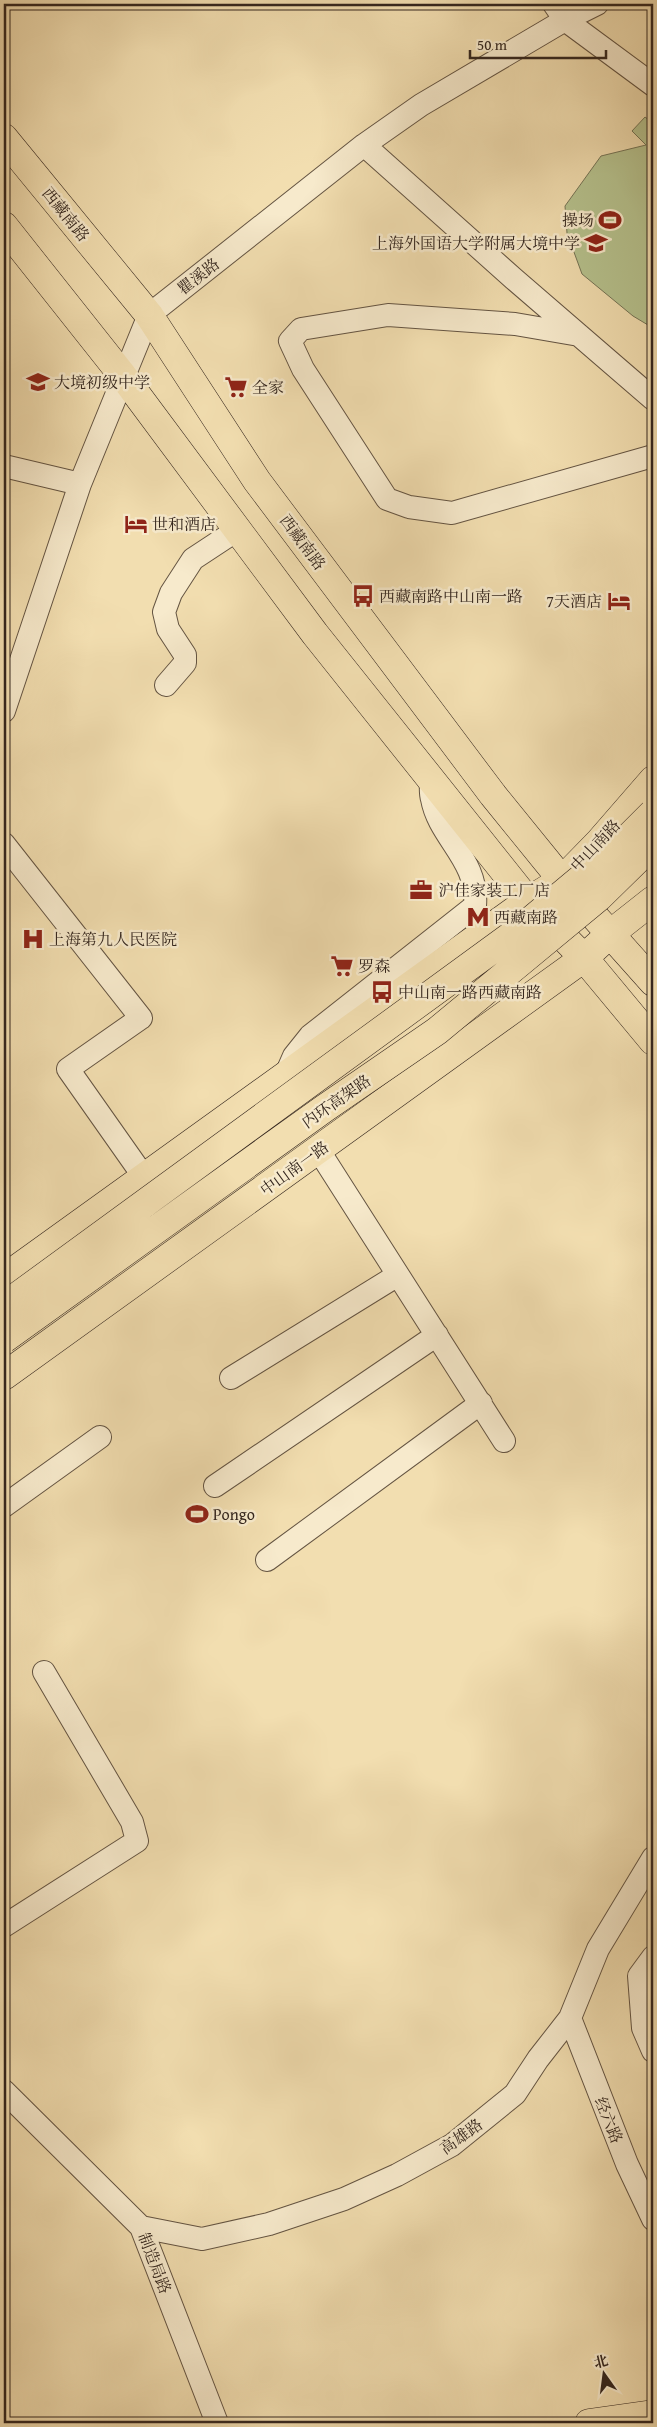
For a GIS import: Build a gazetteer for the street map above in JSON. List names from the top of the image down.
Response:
{
  "streets": {
    "main road": [
      "西藏南路",
      "中山南路",
      "内环高架路",
      "中山南一路"
    ],
    "street": [
      "瞿溪路",
      "经六路",
      "高雄路",
      "制造局路"
    ]
  },
  "crossings": [
    ["西藏南路", "瞿溪路"],
    ["西藏南路", "中山南路"],
    ["经六路", "高雄路"],
    ["高雄路", "制造局路"]
  ],
  "places": {
    "sports": ["操场", "Pongo"],
    "school or university": ["上海外国语大学附属大境中学", "大境初级中学"],
    "supermarket": ["全家", "罗森"],
    "hotel": ["世和酒店", "7天酒店"],
    "bus stop": ["西藏南路中山南一路", "中山南一路西藏南路"],
    "office": ["沪佳家装工厂店"],
    "metro station": ["西藏南路"],
    "hospital": ["上海第九人民医院"]
  },
  "scale_bar": "50 m",
  "north": "top"
}
